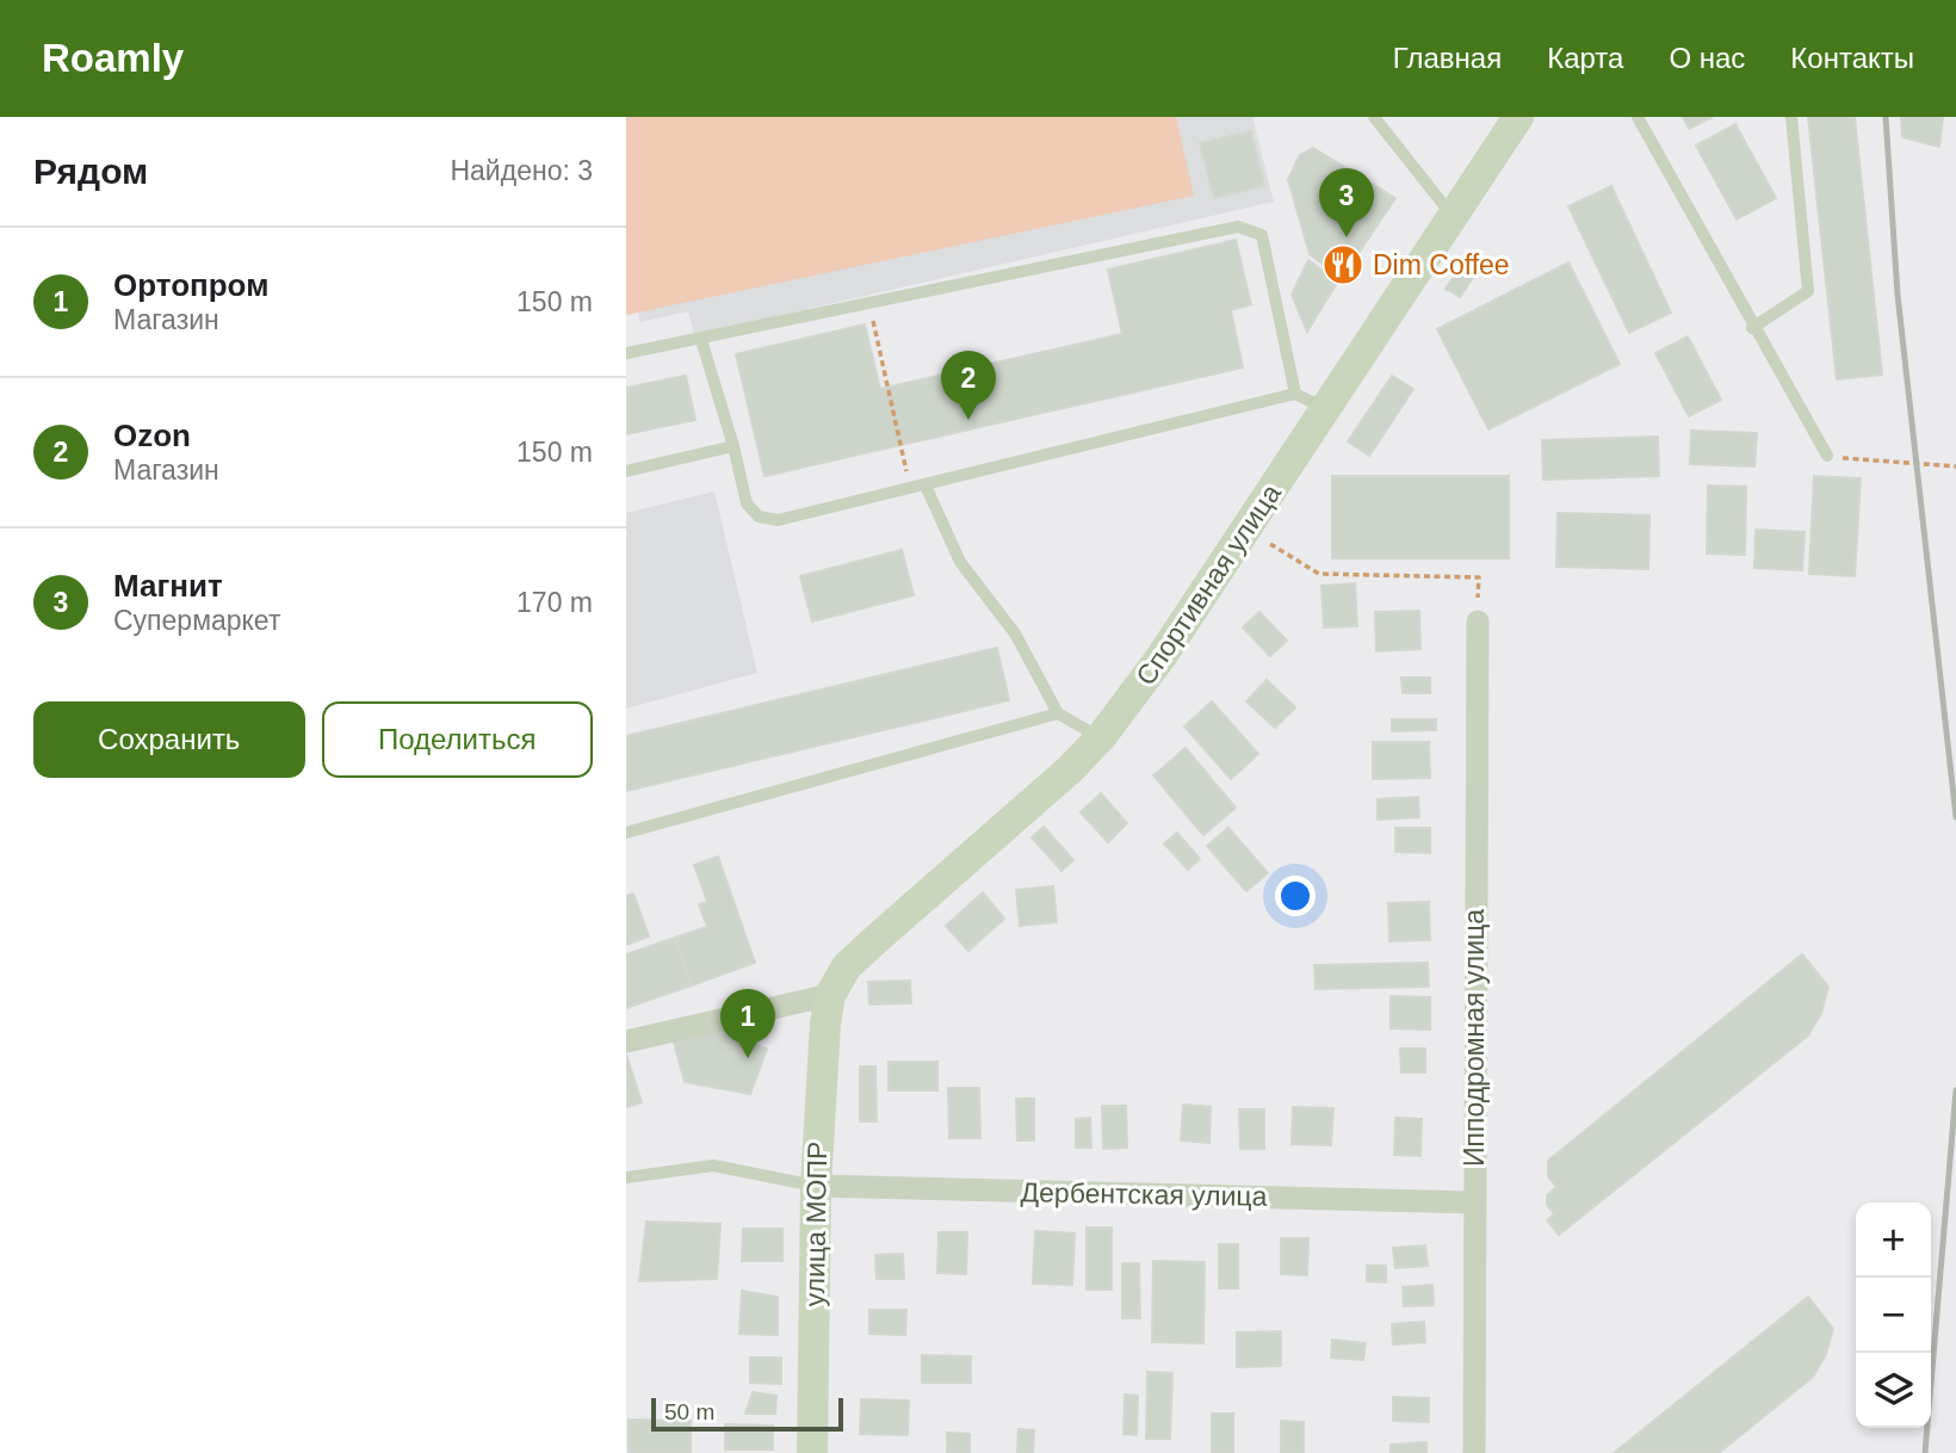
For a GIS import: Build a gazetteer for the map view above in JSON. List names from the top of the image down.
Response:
{
  "streets": {
    "main road": ["Спортивная улица", "улица МОПР"],
    "street": ["Ипподромная улица", "Дербентская улица"]
  },
  "crossings": [
    ["Спортивная улица", "улица МОПР"],
    ["Ипподромная улица", "Дербентская улица"],
    ["Дербентская улица", "улица МОПР"]
  ],
  "places": {
    "restaurant": ["Dim Coffee"]
  },
  "scale_bar": "50 m",
  "page": {
    "header": "Roamly",
    "nav": [
      "Главная",
      "Карта",
      "О нас",
      "Контакты"
    ],
    "heading": ["Рядом", "Найдено: 3"],
    "pins": ["3", "2", "1"],
    "list": [
      {
        "mark": "1",
        "name": "Ортопром",
        "note": "Магазин",
        "value": "150 m"
      },
      {
        "mark": "2",
        "name": "Ozon",
        "note": "Магазин",
        "value": "150 m"
      },
      {
        "mark": "3",
        "name": "Магнит",
        "note": "Супермаркет",
        "value": "170 m"
      }
    ],
    "buttons": ["Сохранить", "Поделиться"],
    "map_buttons": ["+", "−"],
    "scale": "50 m"
  }
}
